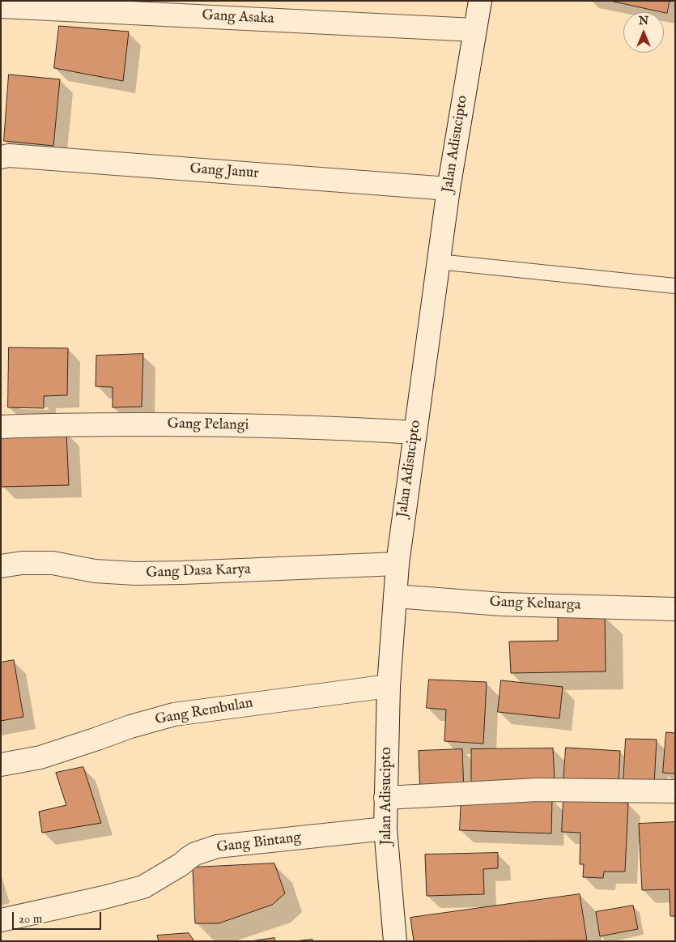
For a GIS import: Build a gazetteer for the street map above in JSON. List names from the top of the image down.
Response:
{
  "streets": {
    "street": [
      "Gang Asaka",
      "Jalan Adisucipto",
      "Gang Janur",
      "Gang Pelangi",
      "Gang Dasa Karya",
      "Gang Keluarga",
      "Gang Rembulan",
      "Gang Bintang"
    ]
  },
  "crossings": [
    ["Gang Asaka", "Jalan Adisucipto"],
    ["Jalan Adisucipto", "Gang Janur"],
    ["Jalan Adisucipto", "Gang Pelangi"],
    ["Jalan Adisucipto", "Gang Dasa Karya"],
    ["Jalan Adisucipto", "Gang Keluarga"],
    ["Jalan Adisucipto", "Gang Rembulan"],
    ["Jalan Adisucipto", "Gang Bintang"]
  ],
  "scale_bar": "20 m",
  "north": "top"
}
